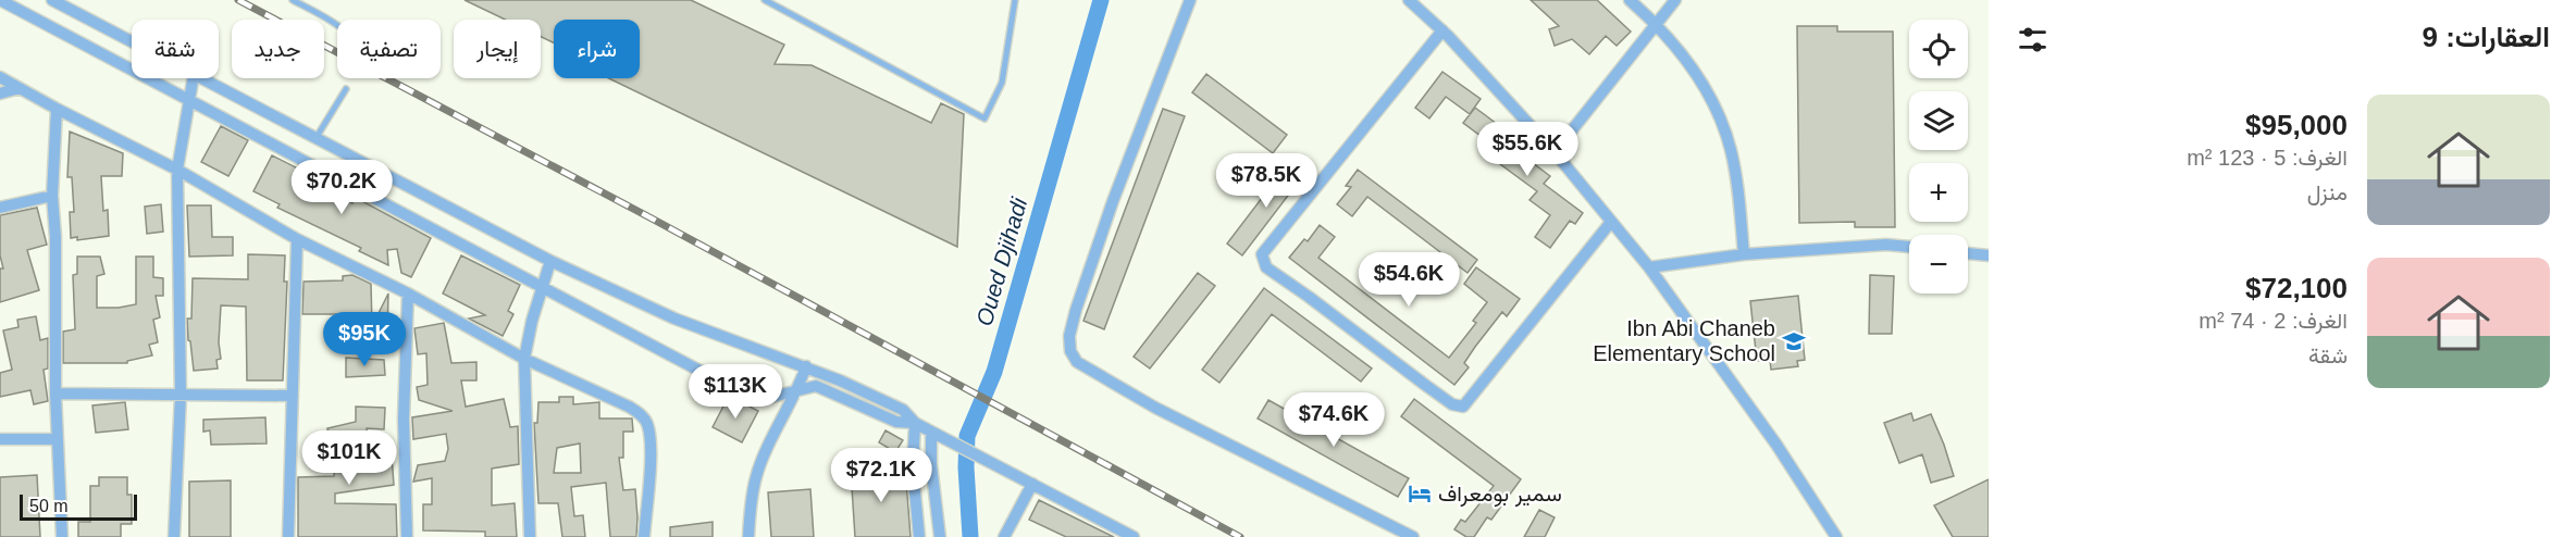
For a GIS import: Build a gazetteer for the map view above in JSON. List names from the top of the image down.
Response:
{
  "water": ["Oued Djihadi"],
  "places": {
    "school or university": ["Ibn Abi Chaneb Elementary School"],
    "hotel": ["سمير بومعراف"]
  },
  "scale_bar": "50 m",
  "page": {
    "heading": "العقارات: 9",
    "map_buttons": ["+", "−"],
    "chip": [
      "شراء",
      "إيجار",
      "تصفية",
      "جديد",
      "شقة"
    ],
    "list": [
      {
        "name": "$95,000",
        "note": "الغرف: 5 · 123 m² · منزل"
      },
      {
        "name": "$72,100",
        "note": "الغرف: 2 · 74 m² · شقة"
      }
    ],
    "price": [
      "$55.6K",
      "$78.5K",
      "$70.2K",
      "$54.6K",
      "$95K",
      "$113K",
      "$74.6K",
      "$101K",
      "$72.1K"
    ],
    "scale": "50 m"
  }
}
